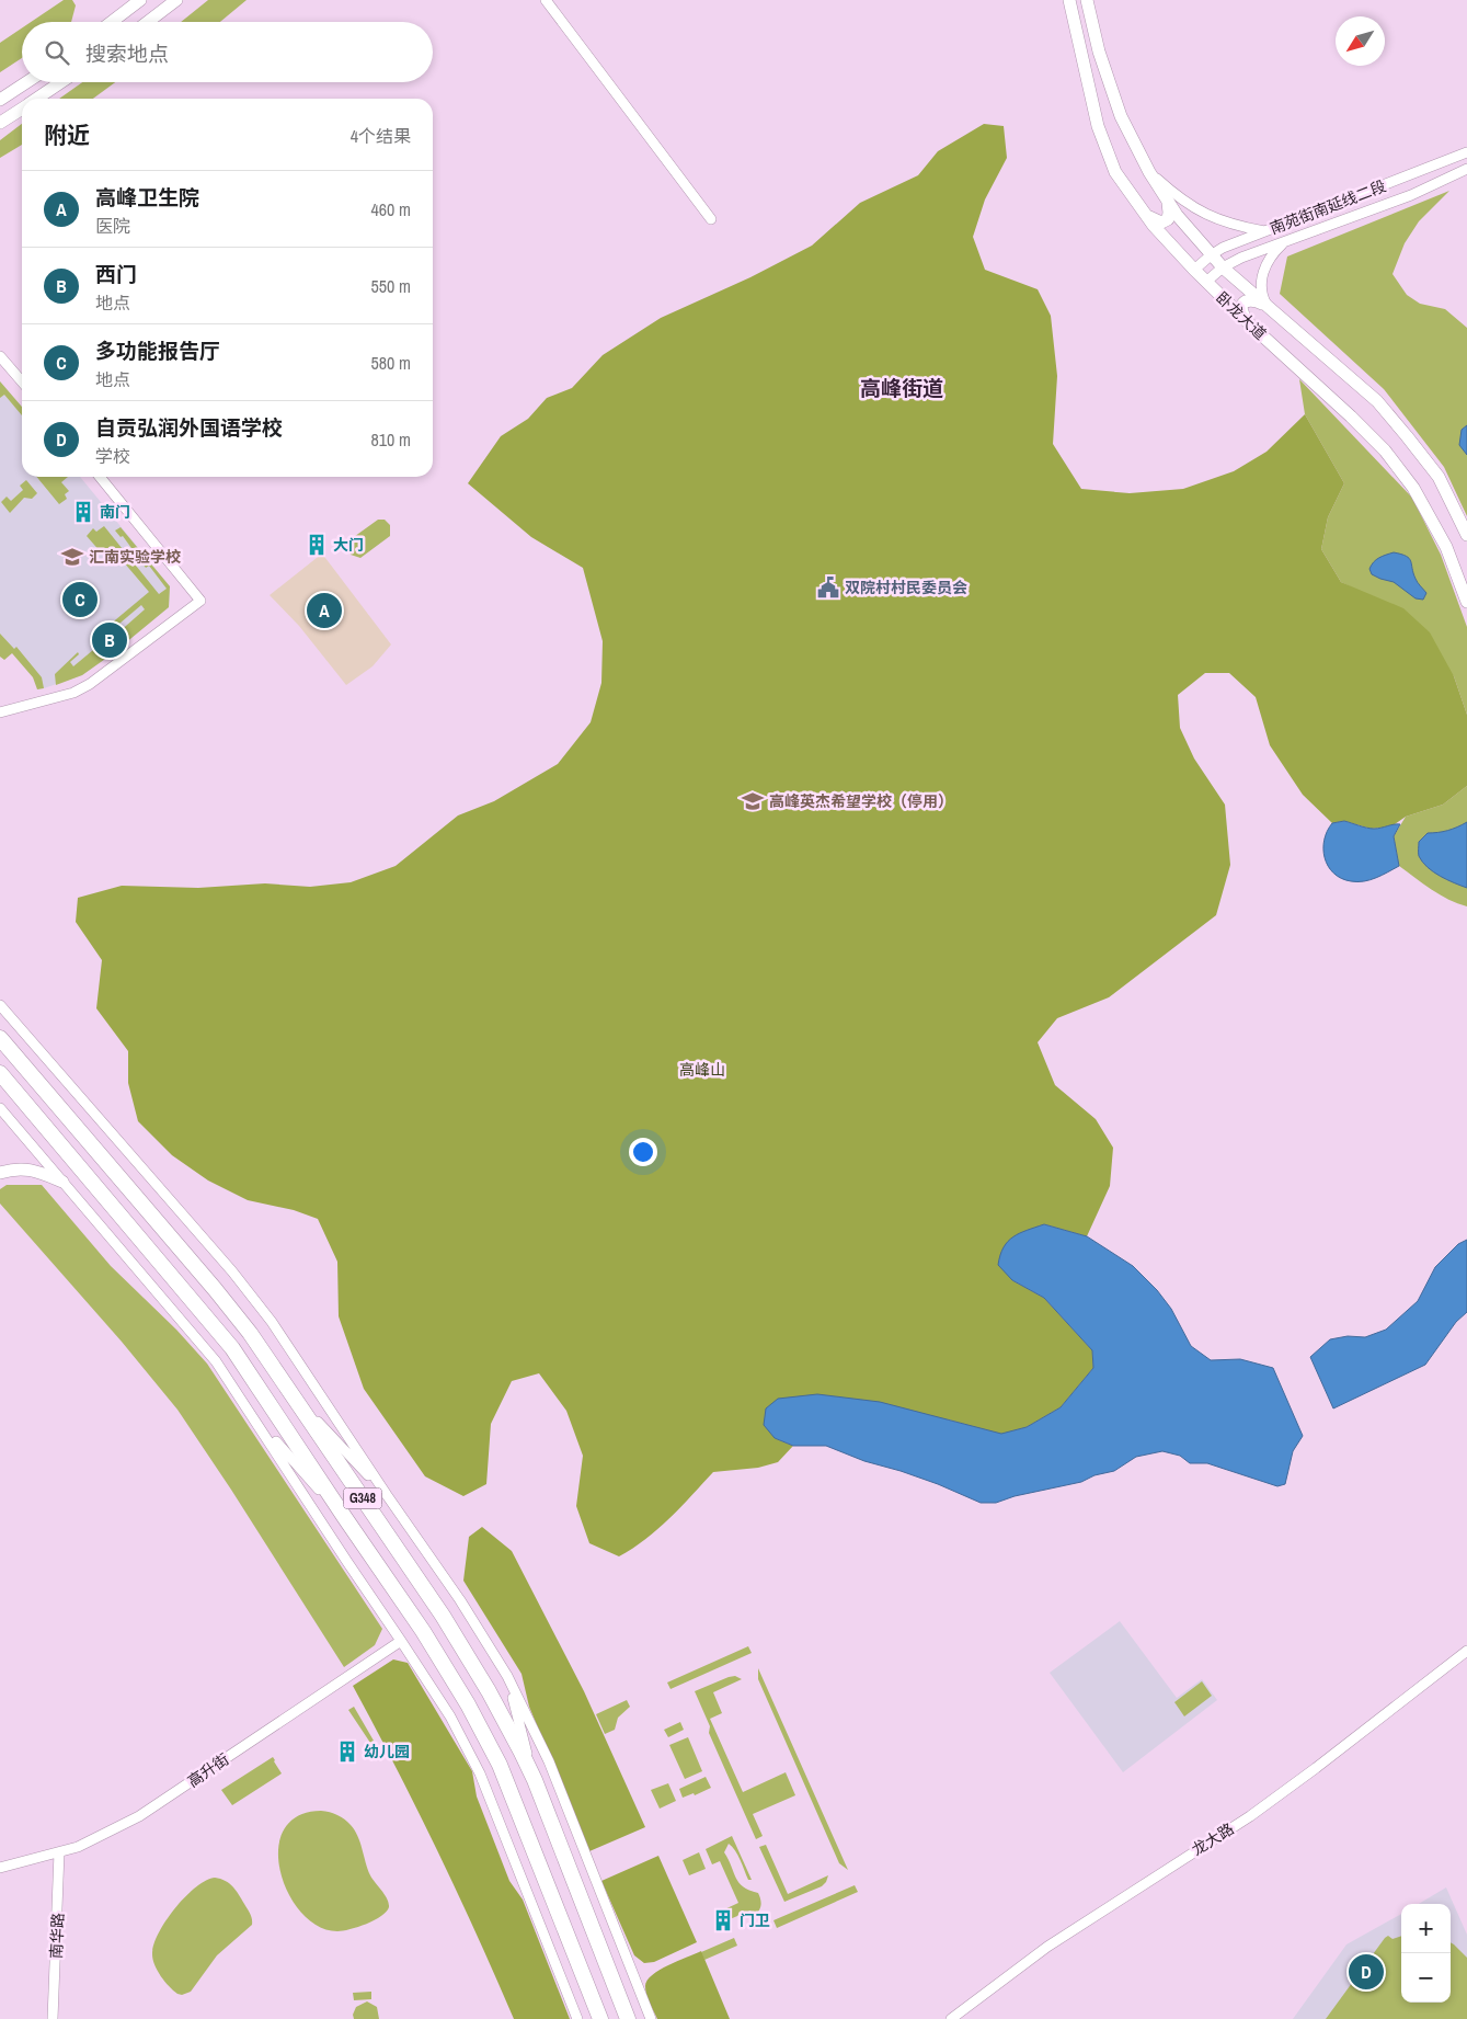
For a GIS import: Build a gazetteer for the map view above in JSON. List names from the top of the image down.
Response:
{
  "streets": {
    "highway": ["G348"],
    "main road": ["卧龙大道"],
    "street": [
      "南苑街南延线二段",
      "高升街",
      "龙大路",
      "南华路"
    ]
  },
  "crossings": [
    ["南苑街南延线二段", "卧龙大道"],
    ["高升街", "南华路"]
  ],
  "districts": ["高峰街道"],
  "parks": ["高峰山"],
  "places": {
    "building": [
      "南门",
      "大门",
      "幼儿园",
      "门卫"
    ],
    "school or university": ["汇南实验学校", "高峰英杰希望学校（停用）"],
    "public building": ["双院村村民委员会"]
  },
  "north": "bottom left",
  "page": {
    "search": "搜索地点",
    "heading": ["附近", "4个结果"],
    "list": [
      {
        "mark": "A",
        "name": "高峰卫生院",
        "note": "医院",
        "value": "460 m"
      },
      {
        "mark": "B",
        "name": "西门",
        "note": "地点",
        "value": "550 m"
      },
      {
        "mark": "C",
        "name": "多功能报告厅",
        "note": "地点",
        "value": "580 m"
      },
      {
        "mark": "D",
        "name": "自贡弘润外国语学校",
        "note": "学校",
        "value": "810 m"
      }
    ],
    "pins": [
      "C",
      "A",
      "B",
      "D"
    ],
    "map_buttons": ["+", "−"]
  }
}
